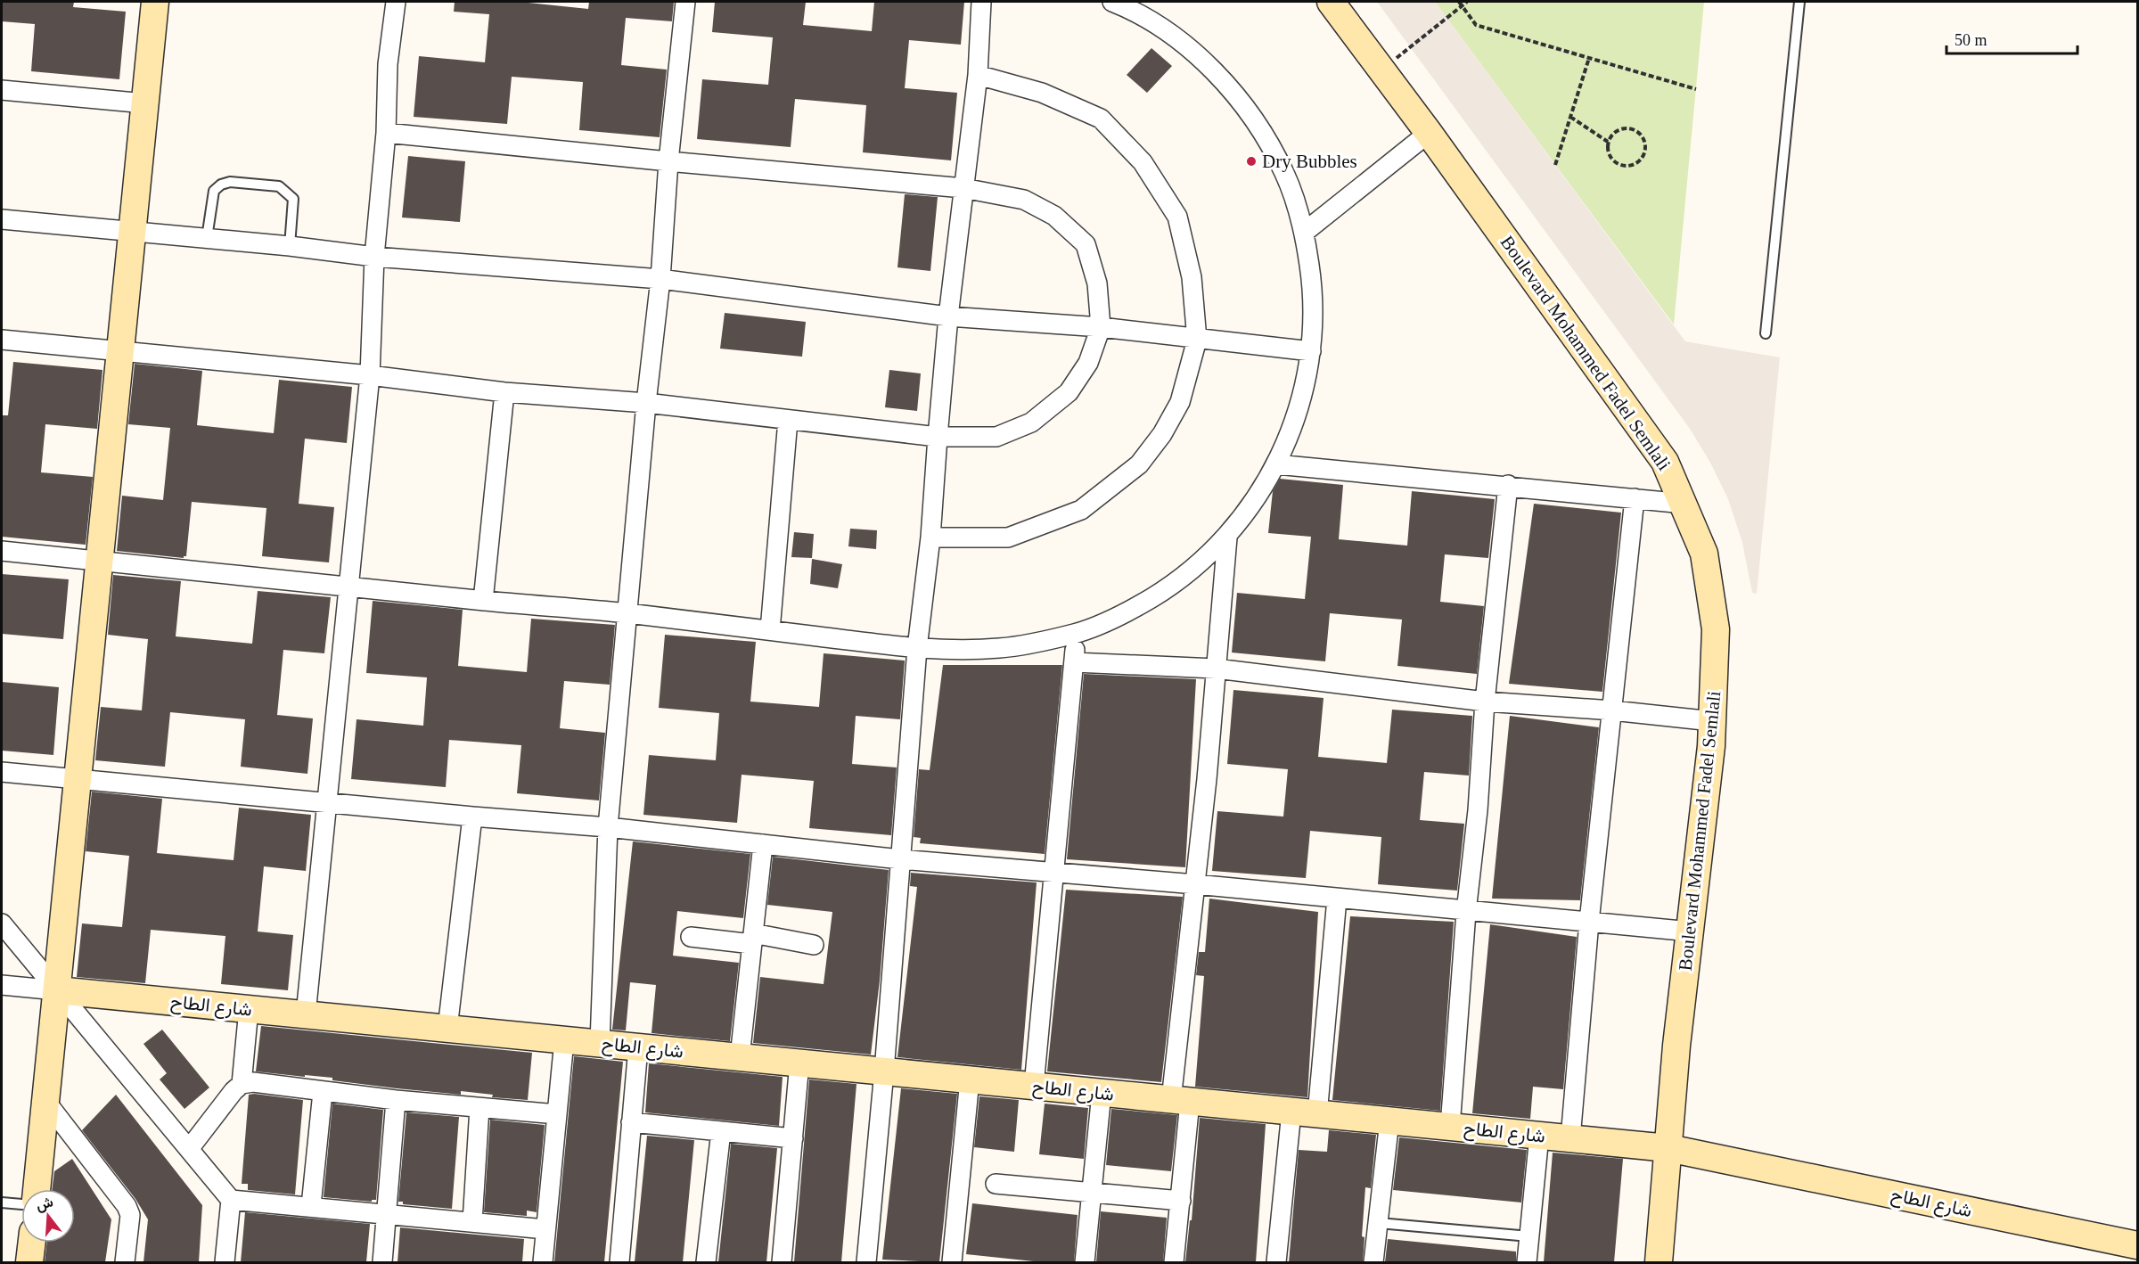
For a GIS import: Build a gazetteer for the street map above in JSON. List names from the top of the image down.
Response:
{
  "streets": {
    "street": ["Boulevard Mohammed Fadel Semlali", "شارع الطاح"]
  },
  "crossings": [
    ["Boulevard Mohammed Fadel Semlali", "شارع الطاح"]
  ],
  "places": ["Dry Bubbles"],
  "scale_bar": "50 m",
  "north": "top"
}
